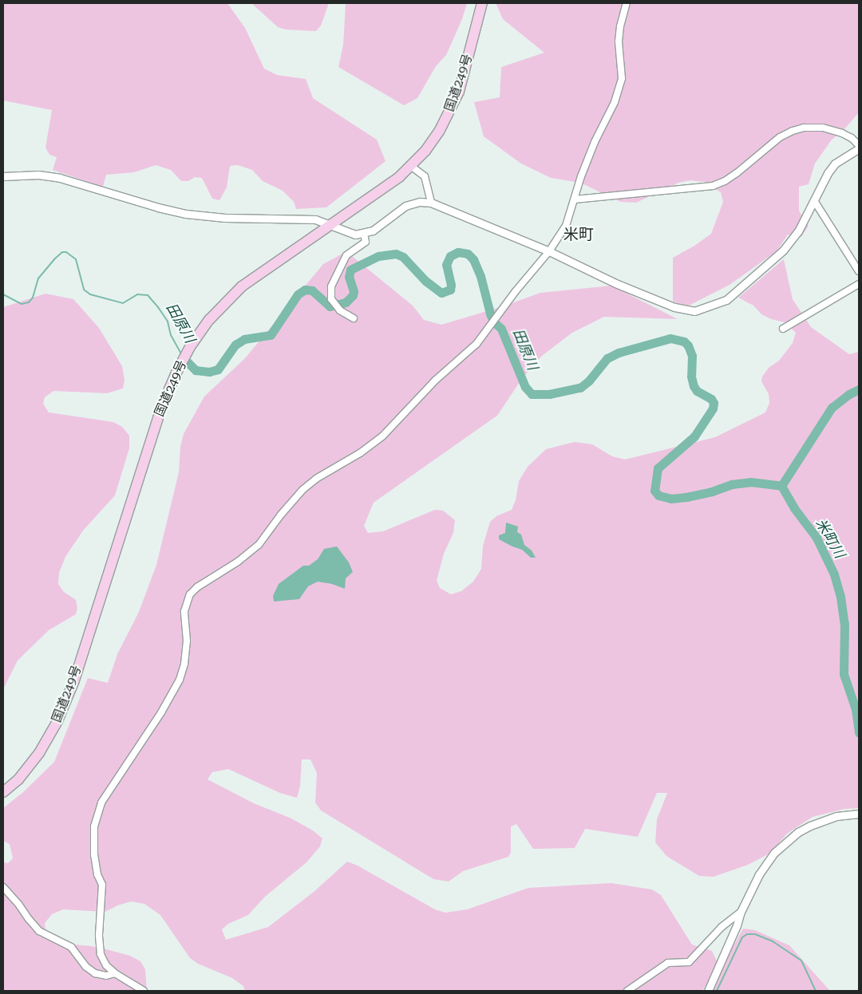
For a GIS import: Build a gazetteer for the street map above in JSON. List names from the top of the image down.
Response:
{
  "streets": {
    "highway": ["国道249号"]
  },
  "districts": ["米町"],
  "water": ["田原川", "米町川"]
}
